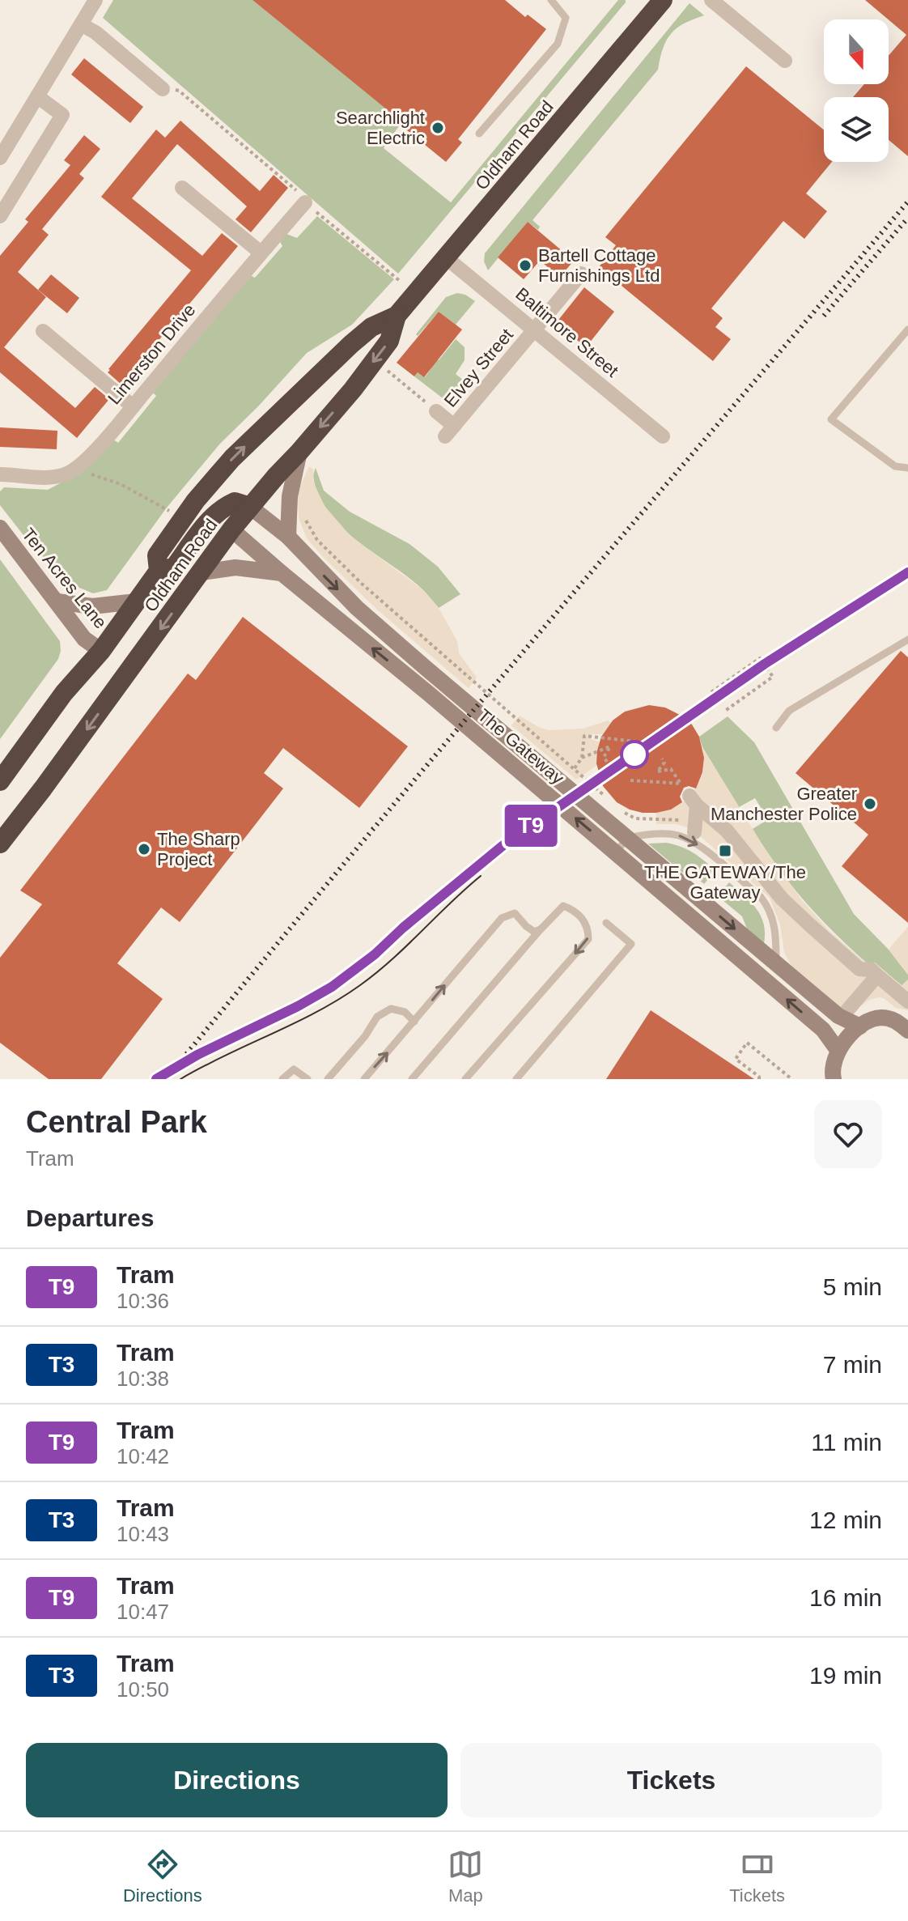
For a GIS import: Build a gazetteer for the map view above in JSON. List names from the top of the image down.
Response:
{
  "streets": {
    "highway": ["Oldham Road"],
    "street": [
      "Baltimore Street",
      "Limerston Drive",
      "Elvey Street",
      "Ten Acres Lane",
      "The Gateway"
    ]
  },
  "crossings": [
    ["Oldham Road", "Baltimore Street"],
    ["Oldham Road", "Ten Acres Lane"],
    ["Oldham Road", "The Gateway"],
    ["Baltimore Street", "Elvey Street"]
  ],
  "places": {
    "other": [
      "Searchlight Electric",
      "Bartell Cottage Furnishings Ltd",
      "Greater Manchester Police",
      "The Sharp Project"
    ],
    "transit": ["THE GATEWAY/The Gateway"]
  },
  "lines": ["tram line T9"],
  "north": "bottom",
  "page": {
    "on_map": "T9",
    "heading": [
      ["Central Park", "Tram"],
      "Departures"
    ],
    "list": [
      {
        "mark": "T9",
        "name": "Tram",
        "note": "10:36",
        "value": "5 min"
      },
      {
        "mark": "T3",
        "name": "Tram",
        "note": "10:38",
        "value": "7 min"
      },
      {
        "mark": "T9",
        "name": "Tram",
        "note": "10:42",
        "value": "11 min"
      },
      {
        "mark": "T3",
        "name": "Tram",
        "note": "10:43",
        "value": "12 min"
      },
      {
        "mark": "T9",
        "name": "Tram",
        "note": "10:47",
        "value": "16 min"
      },
      {
        "mark": "T3",
        "name": "Tram",
        "note": "10:50",
        "value": "19 min"
      }
    ],
    "buttons": ["Directions", "Tickets"],
    "tabs": ["Directions", "Map", "Tickets"]
  }
}
